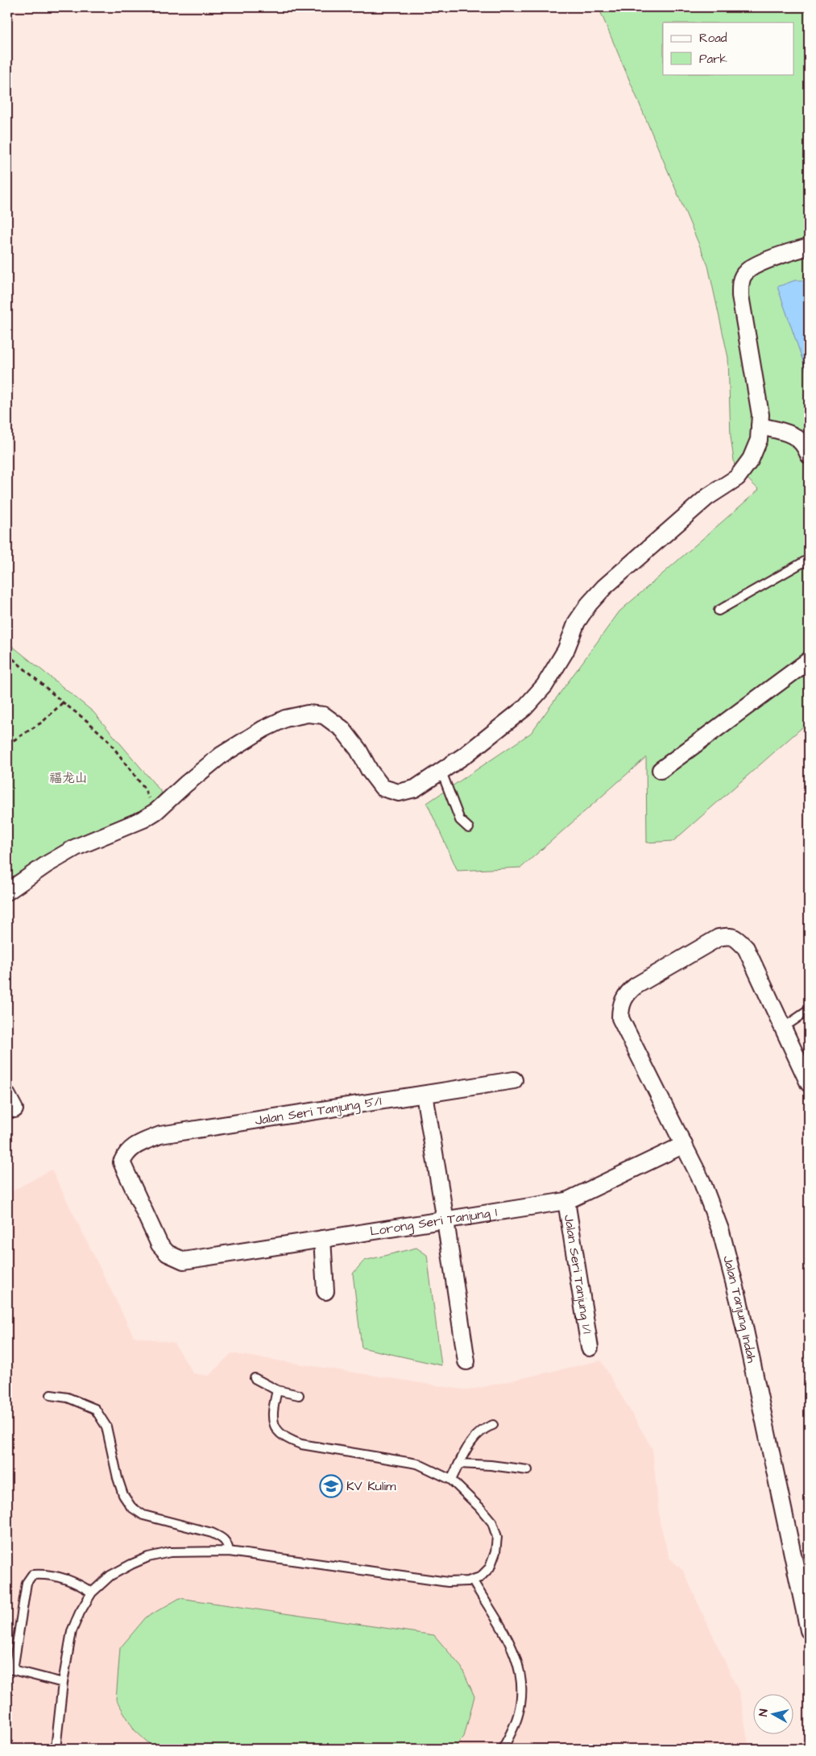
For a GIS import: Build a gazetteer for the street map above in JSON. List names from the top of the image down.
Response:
{
  "streets": {
    "street": [
      "Jalan Seri Tanjung 5/1",
      "Lorong Seri Tanjung 1",
      "Jalan Seri Tanjung 1/1",
      "Jalan Tanjung Indah"
    ]
  },
  "crossings": [
    ["Jalan Seri Tanjung 5/1", "Lorong Seri Tanjung 1"],
    ["Lorong Seri Tanjung 1", "Jalan Seri Tanjung 1/1"],
    ["Lorong Seri Tanjung 1", "Jalan Tanjung Indah"]
  ],
  "parks": ["福龙山"],
  "places": {
    "school or university": ["KV Kulim"]
  },
  "legend": ["Road", "Park"],
  "north": "left"
}
